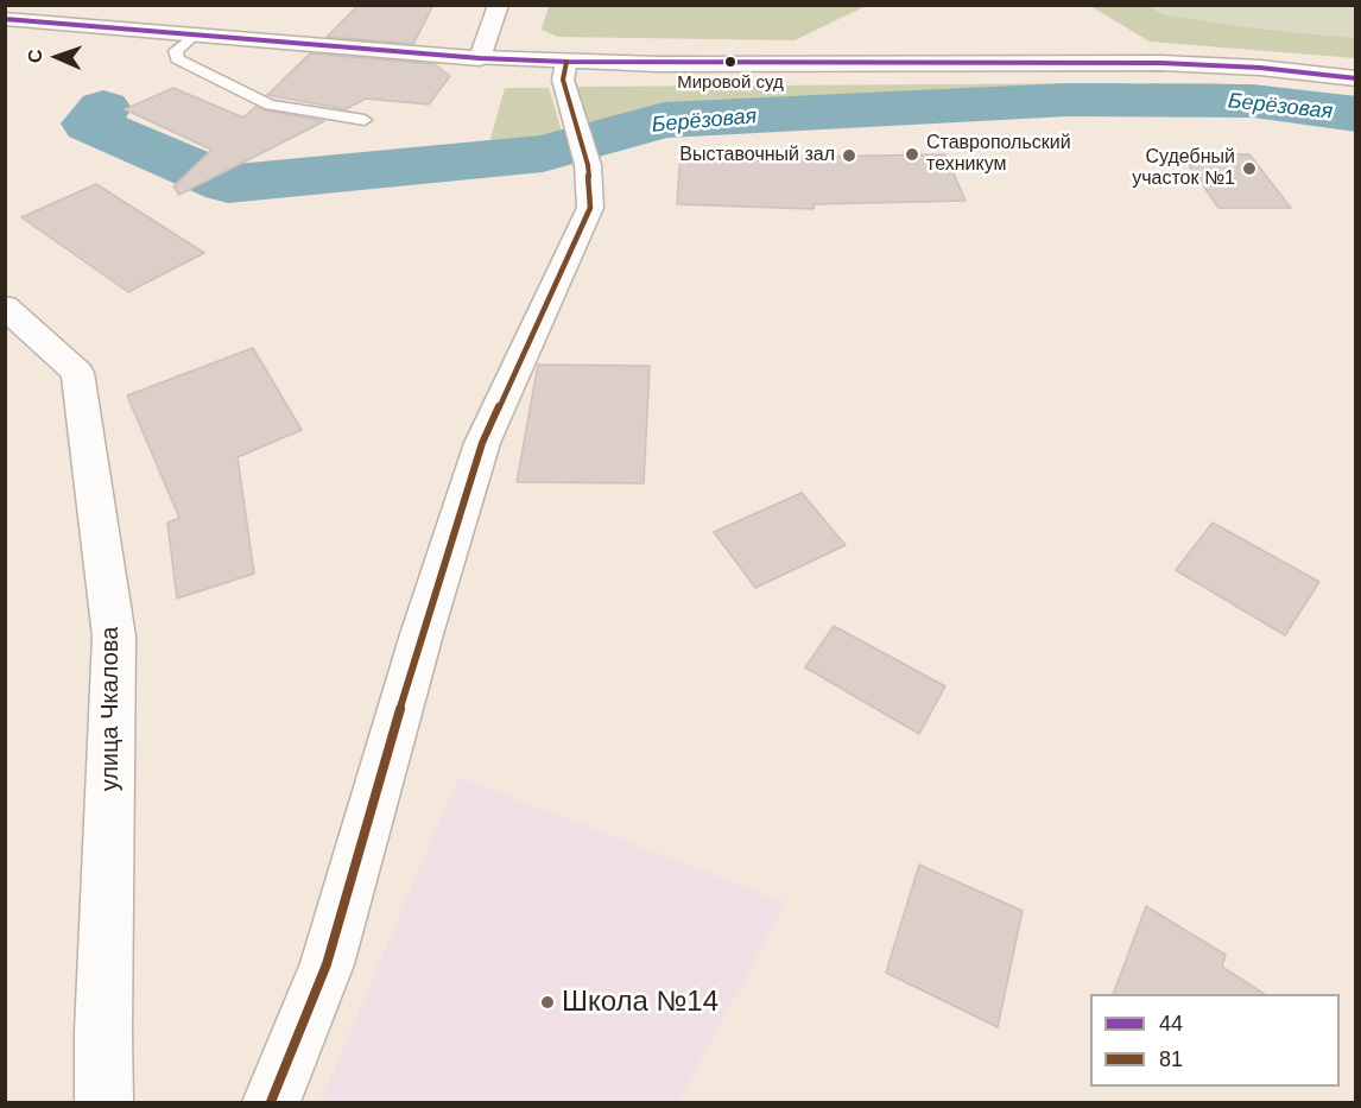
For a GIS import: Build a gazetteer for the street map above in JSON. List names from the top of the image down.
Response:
{
  "streets": {
    "street": ["улица Чкалова"]
  },
  "water": ["Берёзовая"],
  "places": [
    "Мировой суд",
    "Ставропольский техникум",
    "Выставочный зал",
    "Судебный участок №1",
    "Школа №14"
  ],
  "lines": ["transit line 44", "transit line 81"],
  "legend": ["44", "81"],
  "north": "left"
}
